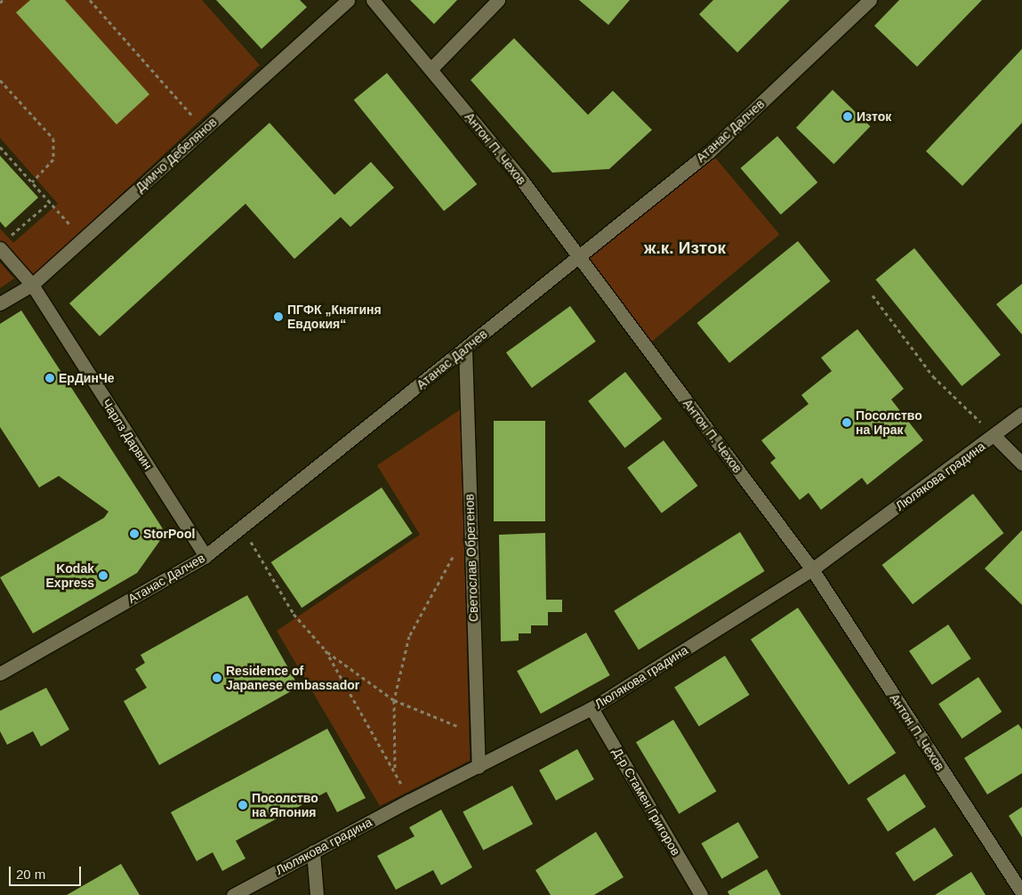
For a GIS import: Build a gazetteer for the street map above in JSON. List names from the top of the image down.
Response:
{
  "streets": {
    "street": [
      "Атанас Далчев",
      "Антон П. Чехов",
      "Димчо Дебелянов",
      "Чарлз Дарвин",
      "Люлякова градина",
      "Светослав Обретенов",
      "Д-р Стамен Григоров"
    ]
  },
  "crossings": [
    ["Атанас Далчев", "Антон П. Чехов"],
    ["Атанас Далчев", "Чарлз Дарвин"],
    ["Атанас Далчев", "Светослав Обретенов"],
    ["Антон П. Чехов", "Люлякова градина"],
    ["Димчо Дебелянов", "Чарлз Дарвин"],
    ["Люлякова градина", "Светослав Обретенов"],
    ["Люлякова градина", "Д-р Стамен Григоров"]
  ],
  "districts": ["ж.к. Изток"],
  "places": [
    "Изток",
    "ПГФК „Княгиня Евдокия“",
    "ЕрДинЧе",
    "Посолство на Ирак",
    "StorPool",
    "Kodak Express",
    "Residence of Japanese embassador",
    "Посолство на Япония"
  ],
  "scale_bar": "20 m"
}
